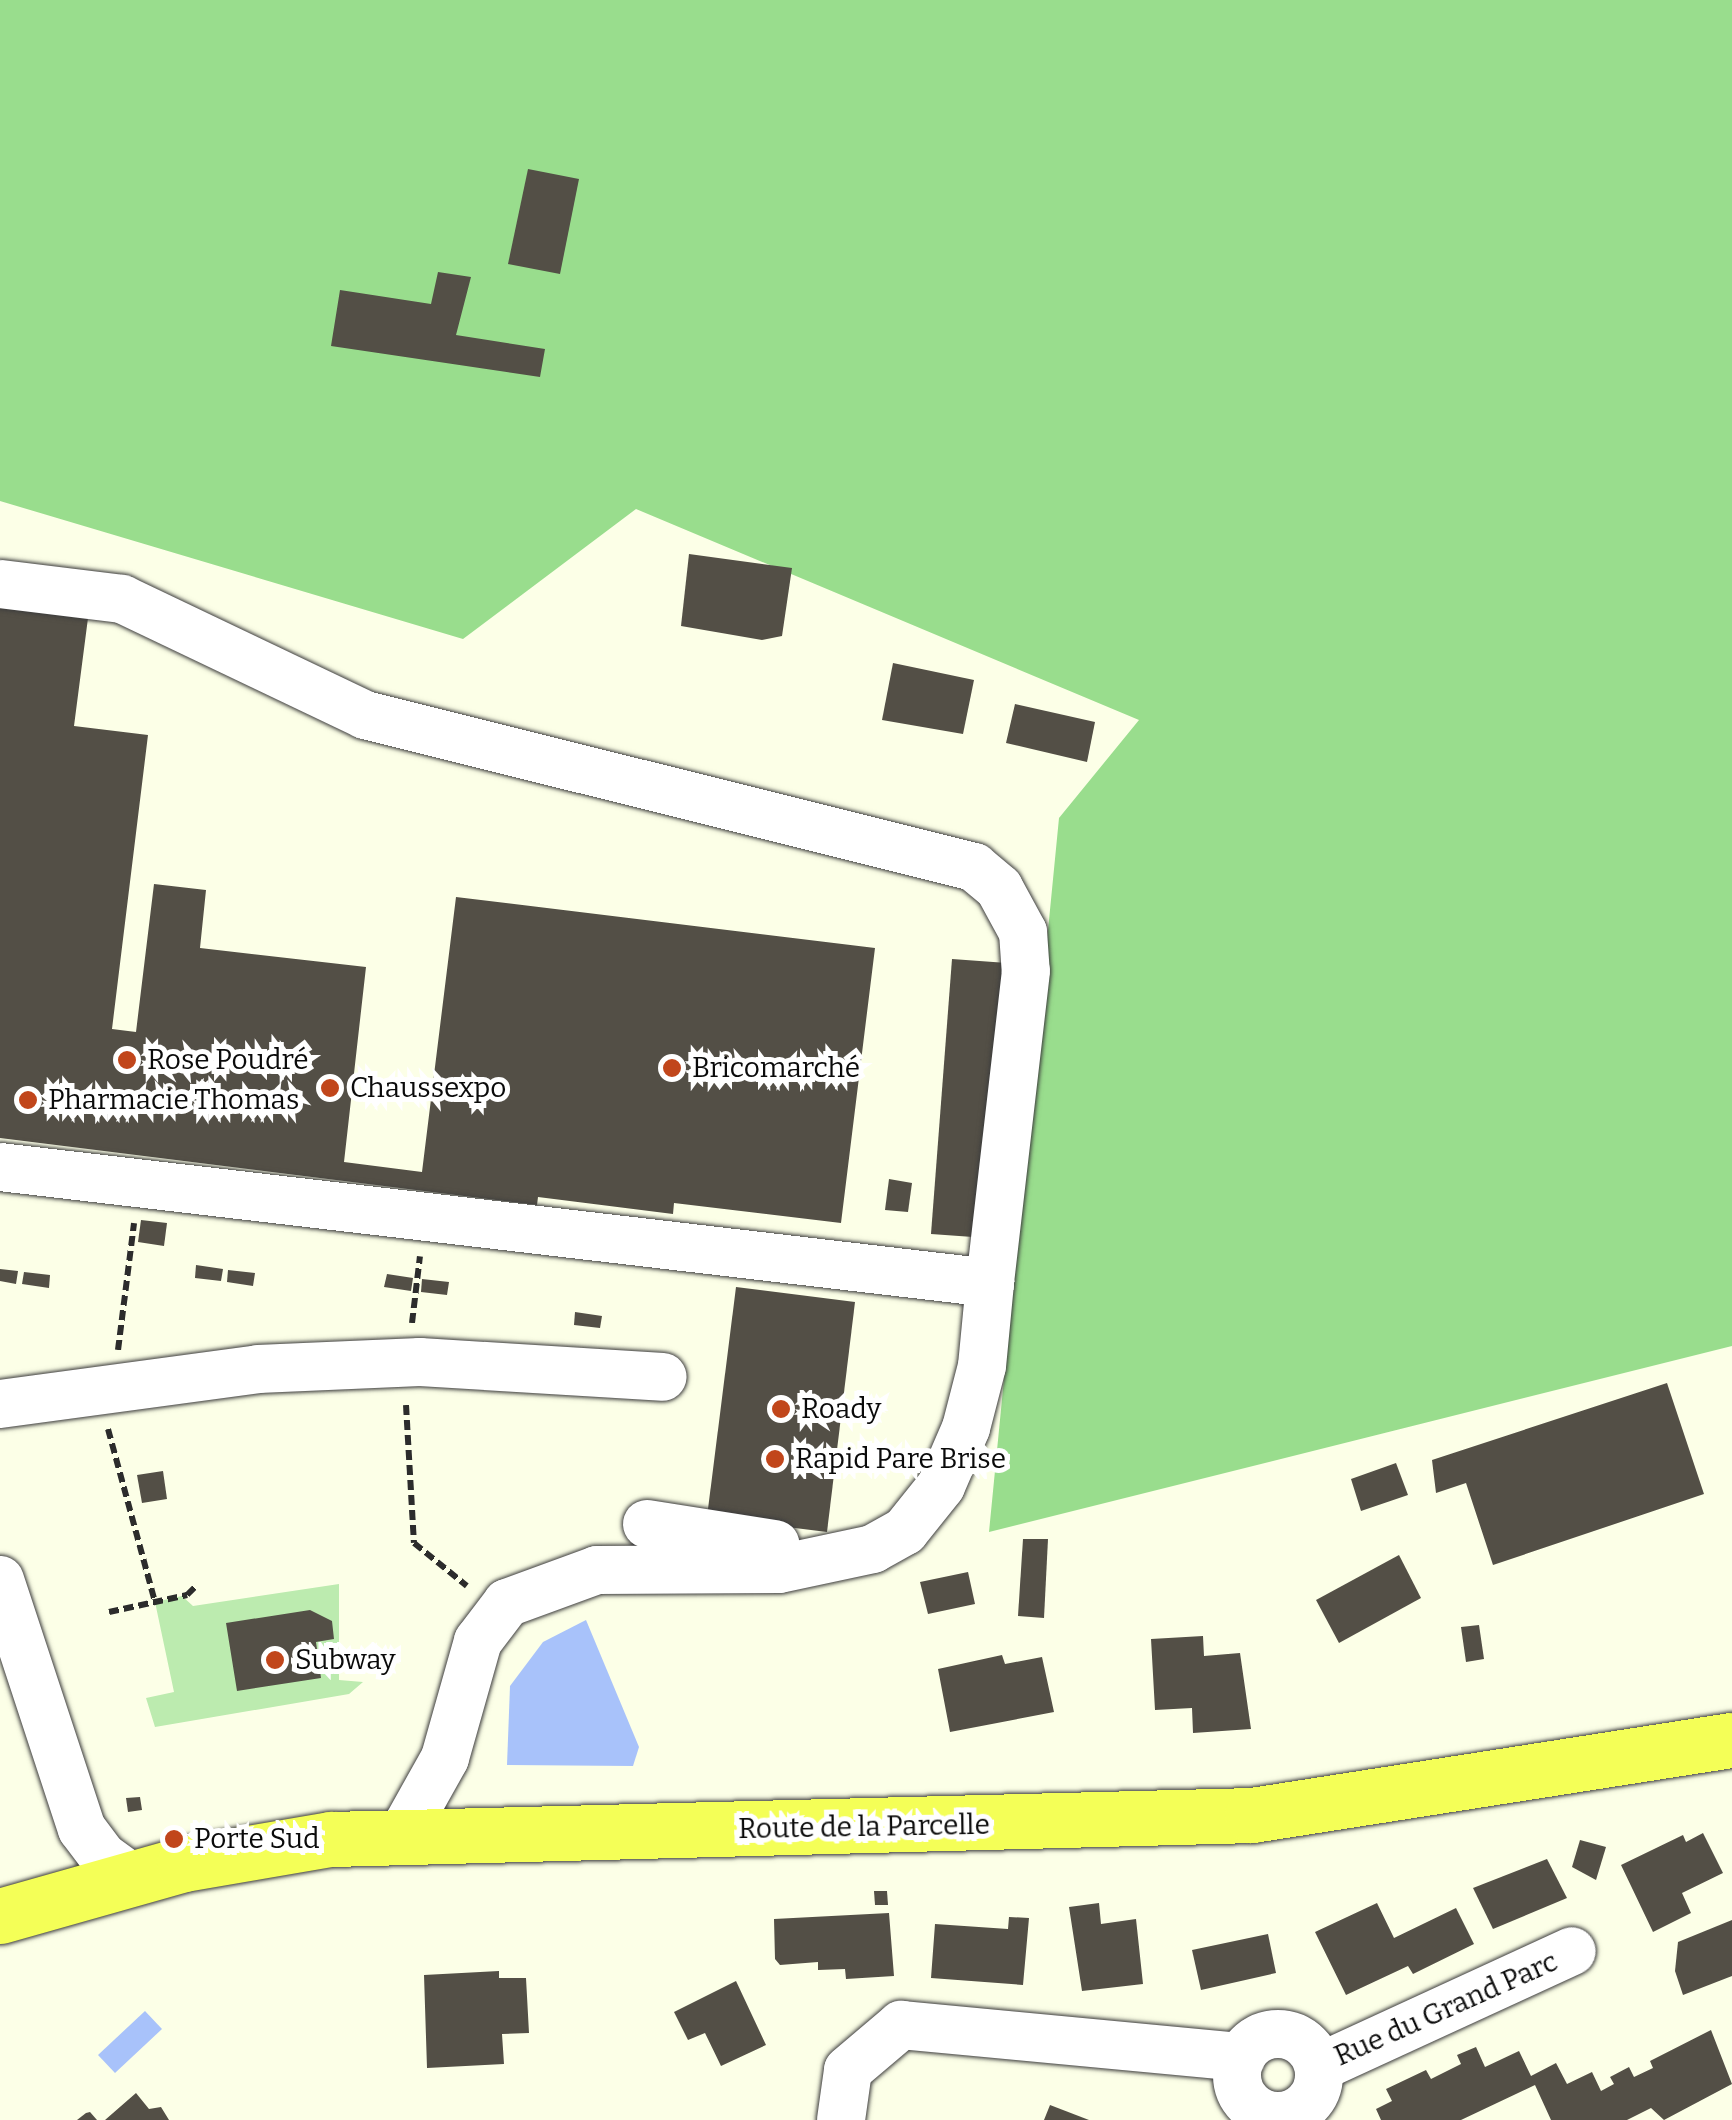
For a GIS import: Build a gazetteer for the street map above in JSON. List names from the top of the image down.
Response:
{
  "streets": {
    "main road": ["Route de la Parcelle"],
    "street": ["Rue du Grand Parc"]
  },
  "places": [
    "Rose Poudré",
    "Bricomarché",
    "Chaussexpo",
    "Pharmacie Thomas",
    "Roady",
    "Rapid Pare Brise",
    "Subway",
    "Porte Sud"
  ]
}
